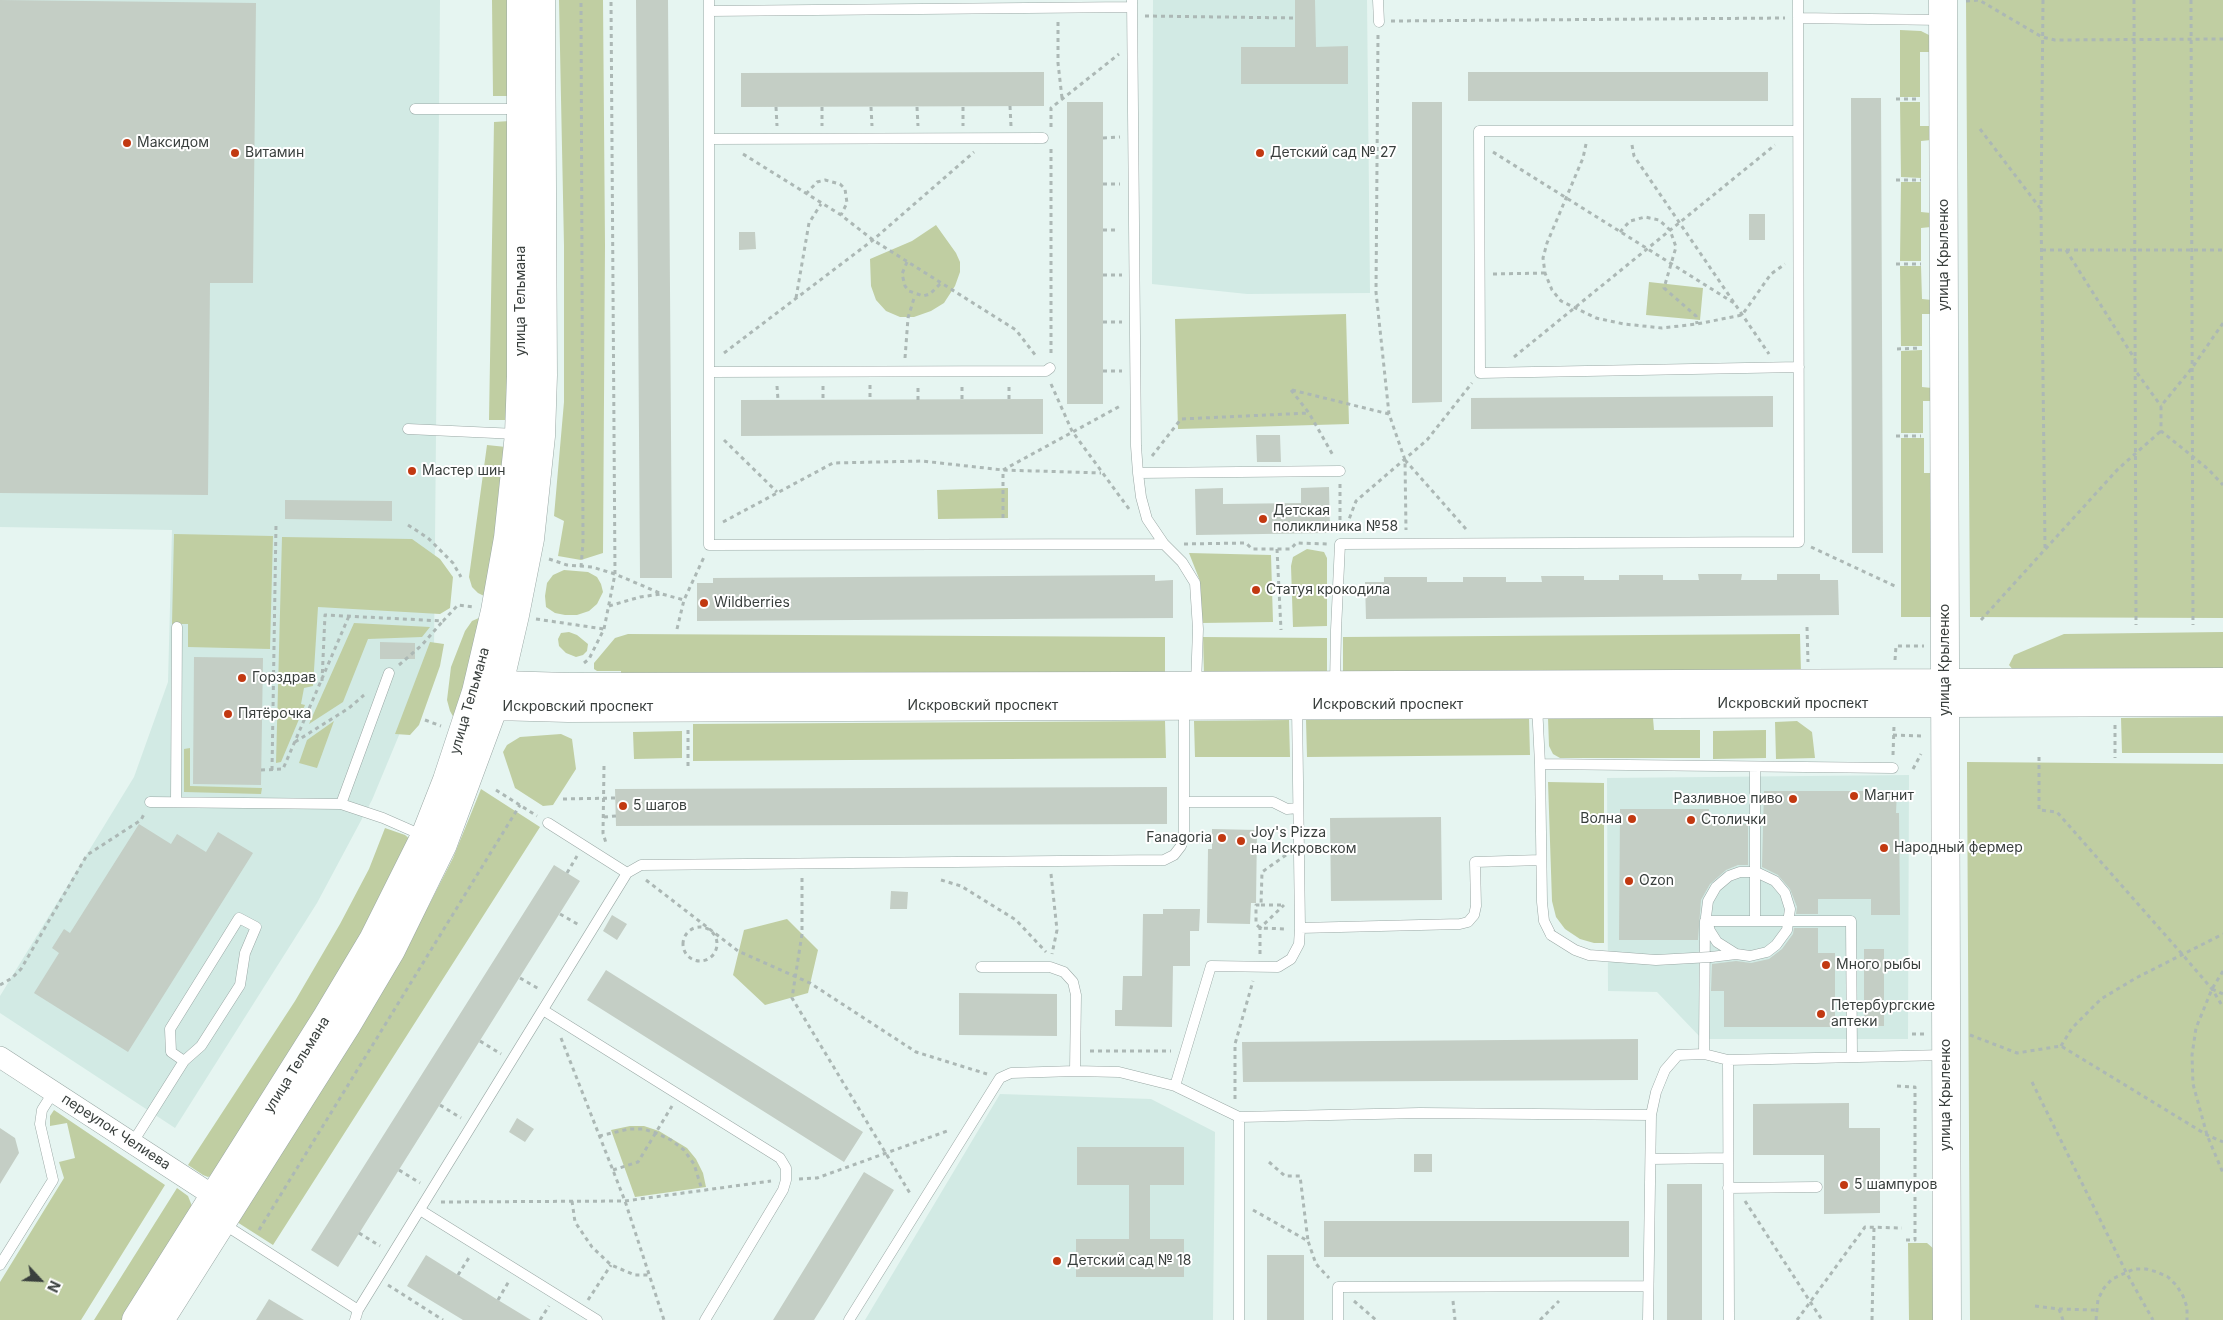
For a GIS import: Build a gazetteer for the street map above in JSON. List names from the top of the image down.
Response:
{
  "streets": {
    "street": [
      "улица Крыленко",
      "улица Тельмана",
      "Искровский проспект",
      "переулок Челиева"
    ]
  },
  "crossings": [
    ["улица Крыленко", "Искровский проспект"],
    ["улица Тельмана", "Искровский проспект"],
    ["улица Тельмана", "переулок Челиева"]
  ],
  "places": [
    "Максидом",
    "Витамин",
    "Детский сад № 27",
    "Мастер шин",
    "Детская поликлиника №58",
    "Статуя крокодила",
    "Wildberries",
    "Горздрав",
    "Пятёрочка",
    "Магнит",
    "Разливное пиво",
    "5 шагов",
    "Волна",
    "Столички",
    "Fanagoria",
    "Joy's Pizza на Искровском",
    "Народный фермер",
    "Ozon",
    "Много рыбы",
    "Петербургские аптеки",
    "5 шампуров",
    "Детский сад № 18"
  ],
  "north": "bottom right"
}
